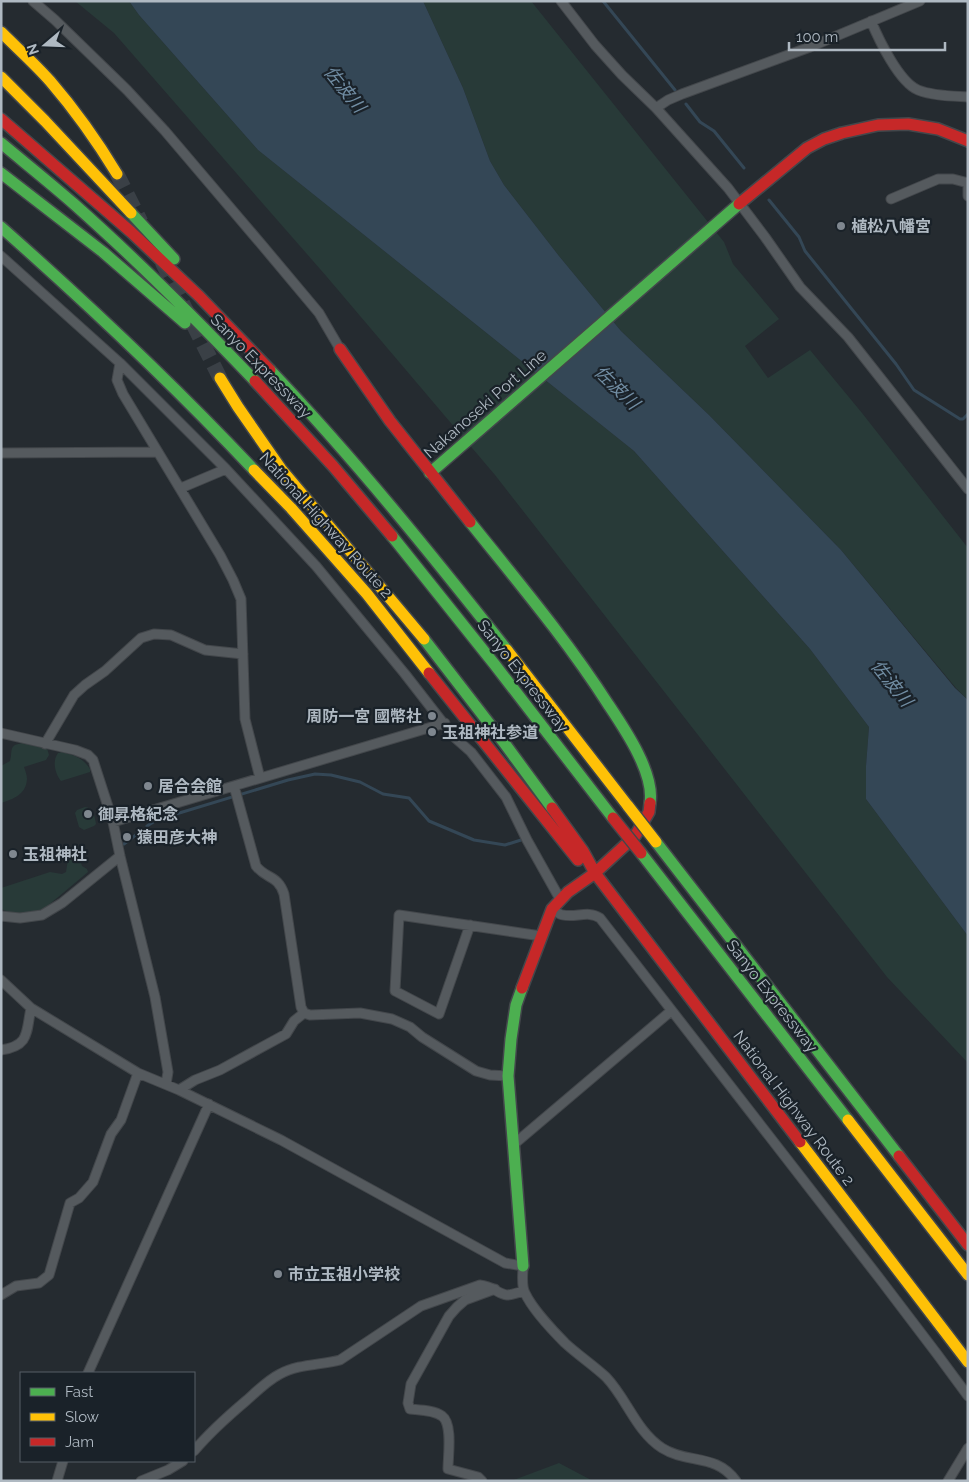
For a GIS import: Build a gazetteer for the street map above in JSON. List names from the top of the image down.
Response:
{
  "streets": {
    "main road": ["Sanyo Expressway", "Nakanoseki Port Line", "National Highway Route 2"]
  },
  "crossings": [
    ["Nakanoseki Port Line", "National Highway Route 2"]
  ],
  "water": ["佐波川"],
  "places": [
    "植松八幡宮",
    "周防一宮 國幣社",
    "玉祖神社参道",
    "居合会館",
    "御昇格紀念",
    "猿田彦大神",
    "玉祖神社",
    "市立玉祖小学校"
  ],
  "legend": ["Fast", "Slow", "Jam"],
  "scale_bar": "100 m",
  "north": "left"
}
